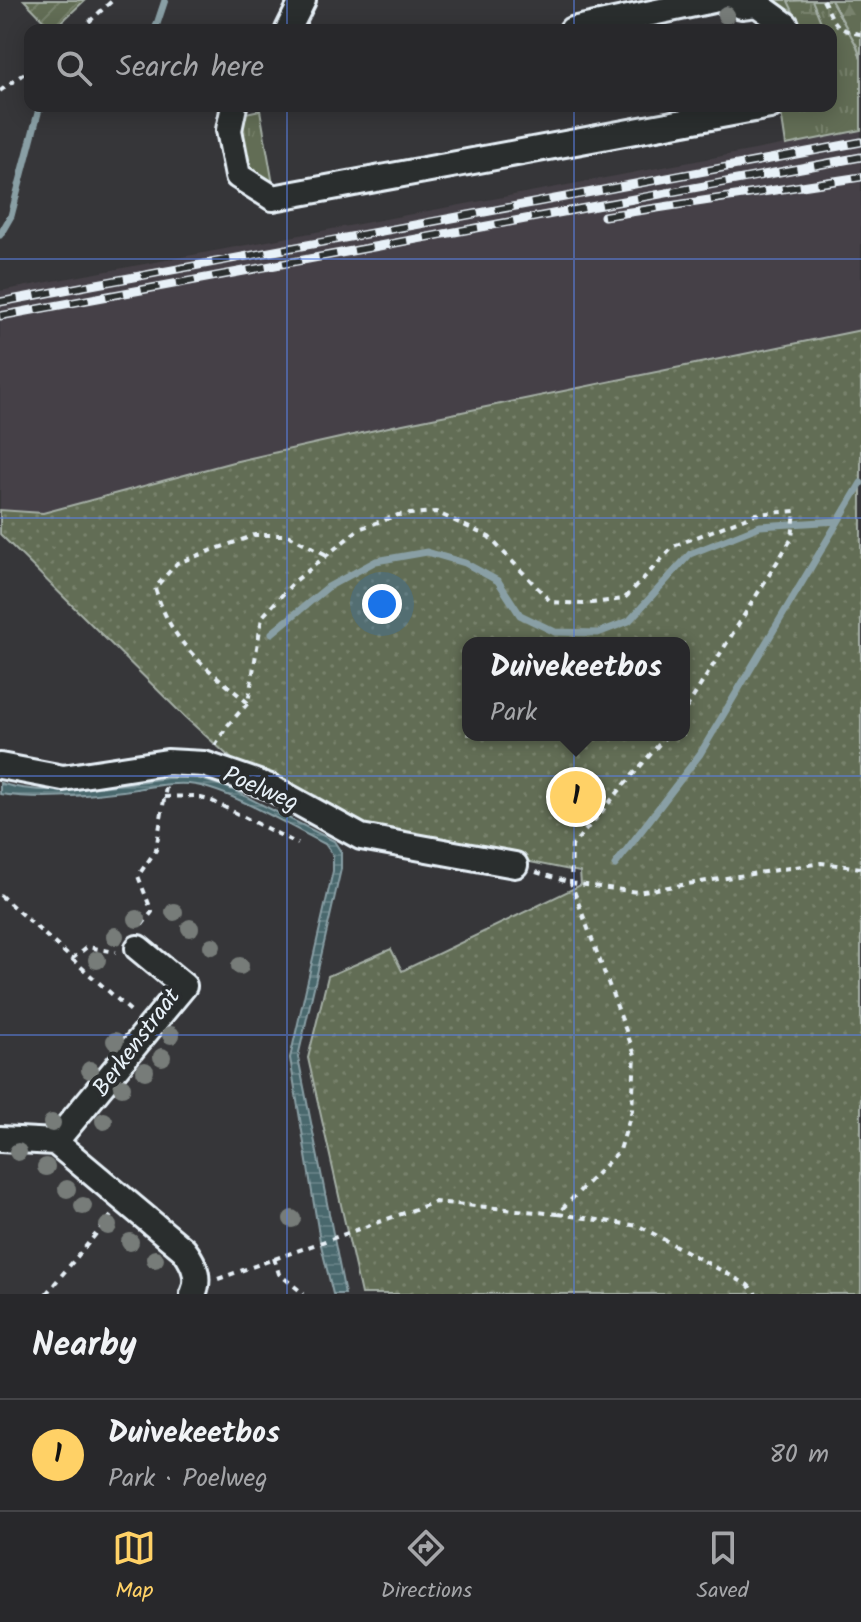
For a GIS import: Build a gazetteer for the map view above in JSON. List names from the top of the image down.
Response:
{
  "streets": {
    "street": ["Poelweg", "Berkenstraat"]
  },
  "page": {
    "search": "Search here",
    "popup": ["Duivekeetbos", "Park"],
    "pins": "1",
    "heading": "Nearby",
    "list": [
      {
        "mark": "1",
        "name": "Duivekeetbos",
        "note": "Park · Poelweg",
        "value": "80 m"
      }
    ],
    "nav": ["Map", "Directions", "Saved"]
  }
}
